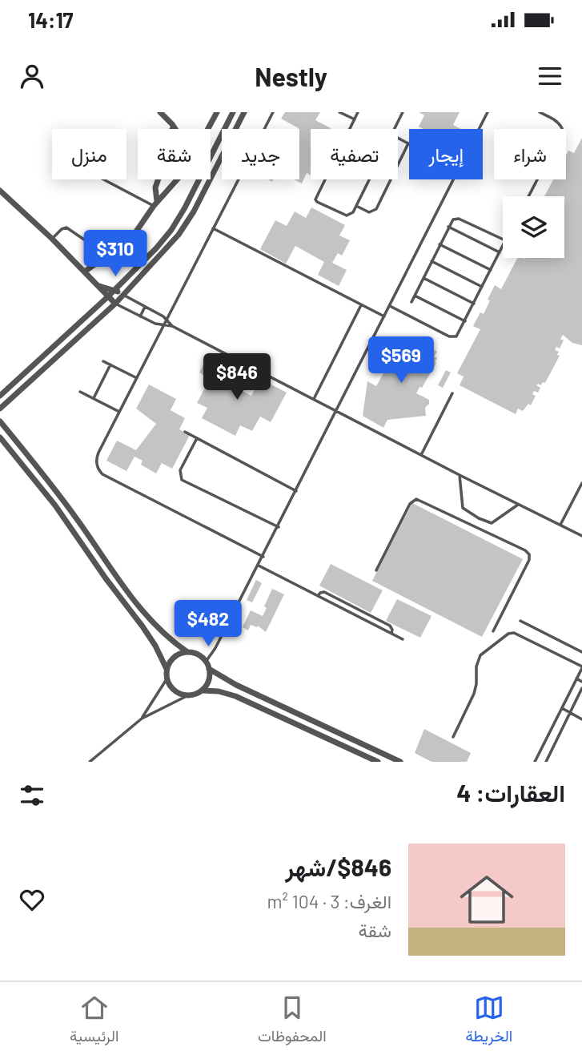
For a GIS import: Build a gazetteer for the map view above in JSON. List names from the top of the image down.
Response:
{
  "page": {
    "status": "14:17",
    "header": "Nestly",
    "chip": [
      "شراء",
      "إيجار",
      "تصفية",
      "جديد",
      "شقة",
      "منزل"
    ],
    "price": [
      "$310",
      "$569",
      "$846",
      "$482"
    ],
    "heading": "العقارات: 4",
    "list": [
      {
        "name": "$846/شهر",
        "note": "الغرف: 3 · 104 m² · شقة"
      }
    ],
    "tabs": ["الخريطة", "المحفوظات", "الرئيسية"]
  }
}
